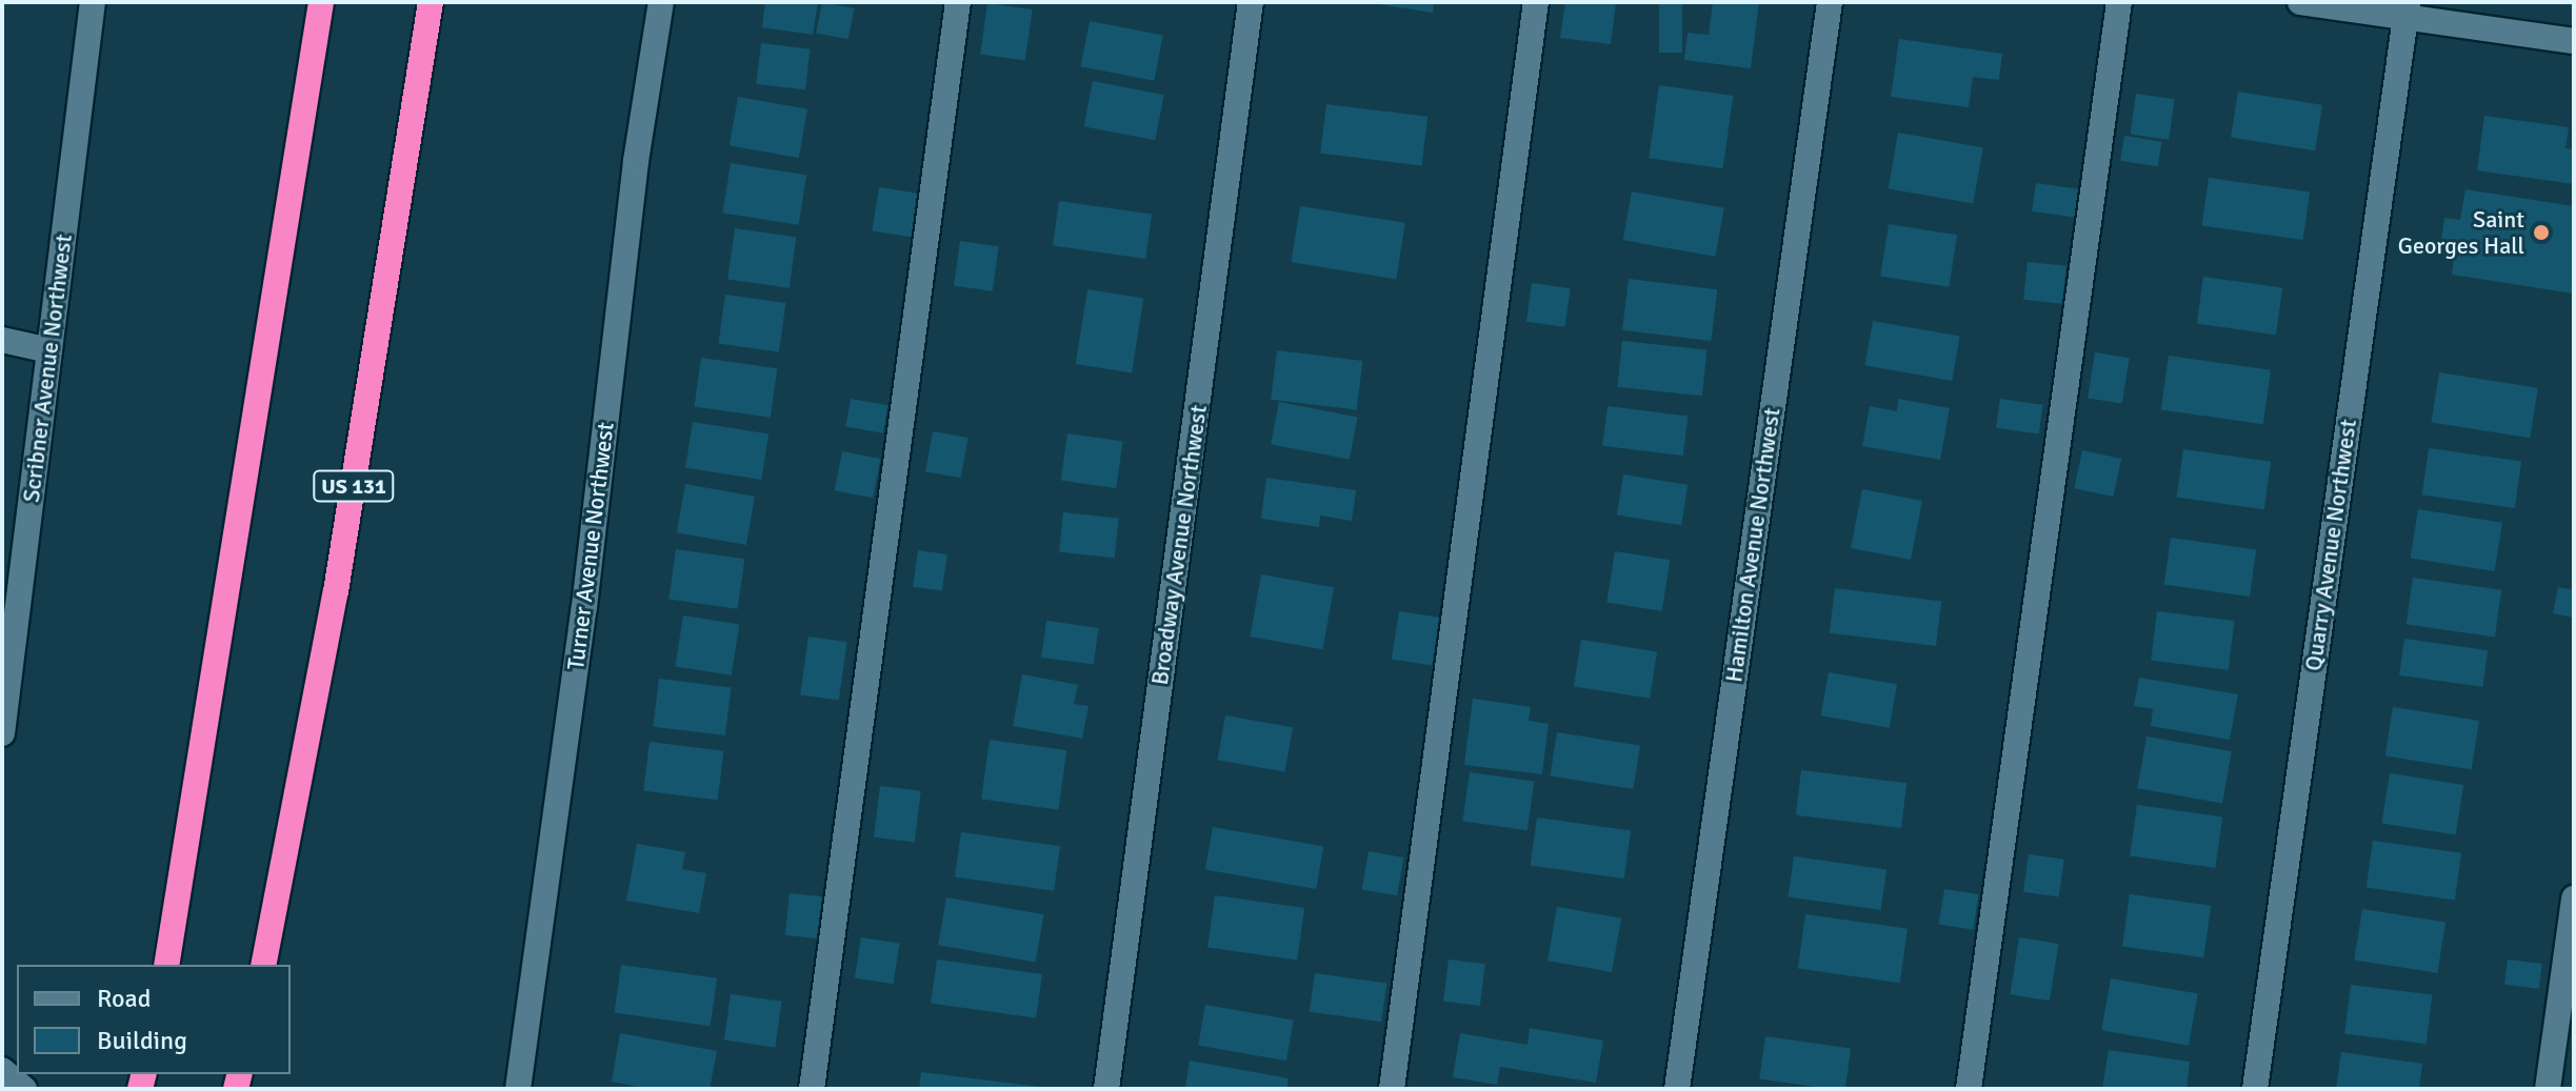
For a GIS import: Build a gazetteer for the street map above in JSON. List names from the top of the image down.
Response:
{
  "streets": {
    "highway": ["US 131"],
    "street": [
      "Scribner Avenue Northwest",
      "Broadway Avenue Northwest",
      "Hamilton Avenue Northwest",
      "Quarry Avenue Northwest",
      "Turner Avenue Northwest"
    ]
  },
  "places": ["Saint Georges Hall"],
  "legend": ["Road", "Building"]
}
